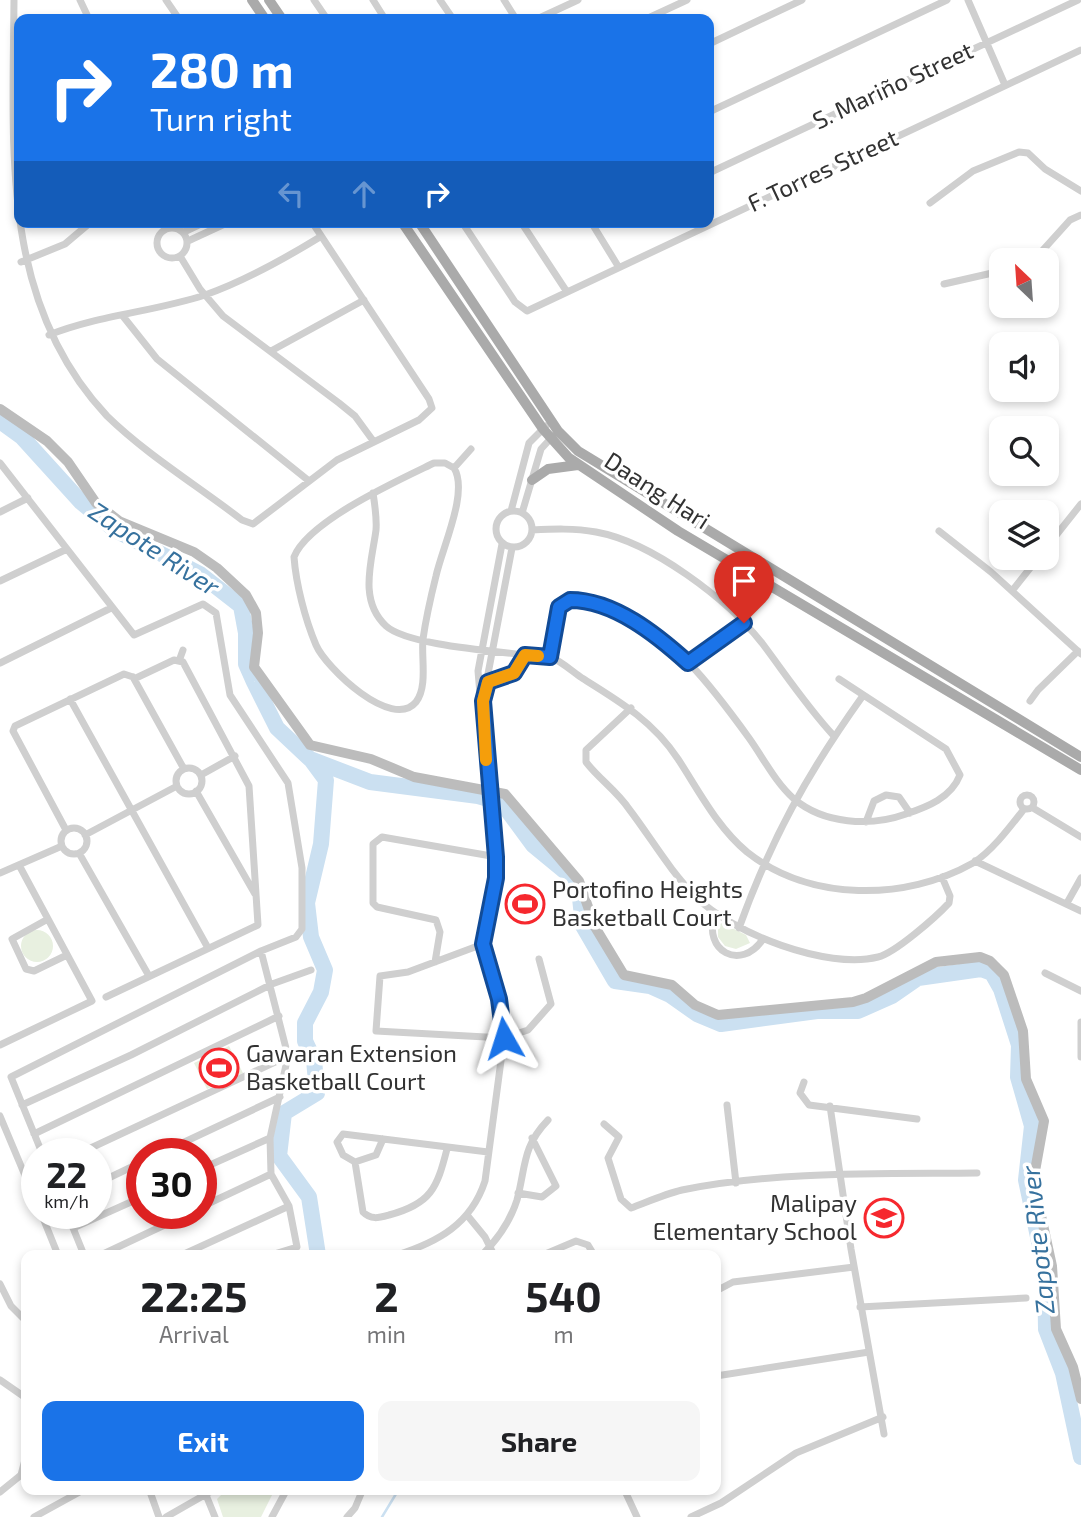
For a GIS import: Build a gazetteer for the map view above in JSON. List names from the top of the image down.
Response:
{
  "streets": {
    "main road": ["Daang Hari"],
    "street": ["S. Mariño Street", "F. Torres Street"]
  },
  "water": ["Zapote River"],
  "places": {
    "sports": ["Portofino Heights Basketball Court", "Gawaran Extension Basketball Court"],
    "school or university": ["Malipay Elementary School"]
  },
  "north": "top left",
  "page": {
    "turn": ["280 m", "Turn right"],
    "speed": "22 km/h",
    "limit": "30",
    "eta": [
      "22:25",
      "Arrival",
      "2",
      "min",
      "540",
      "m"
    ],
    "buttons": ["Exit", "Share"]
  }
}
